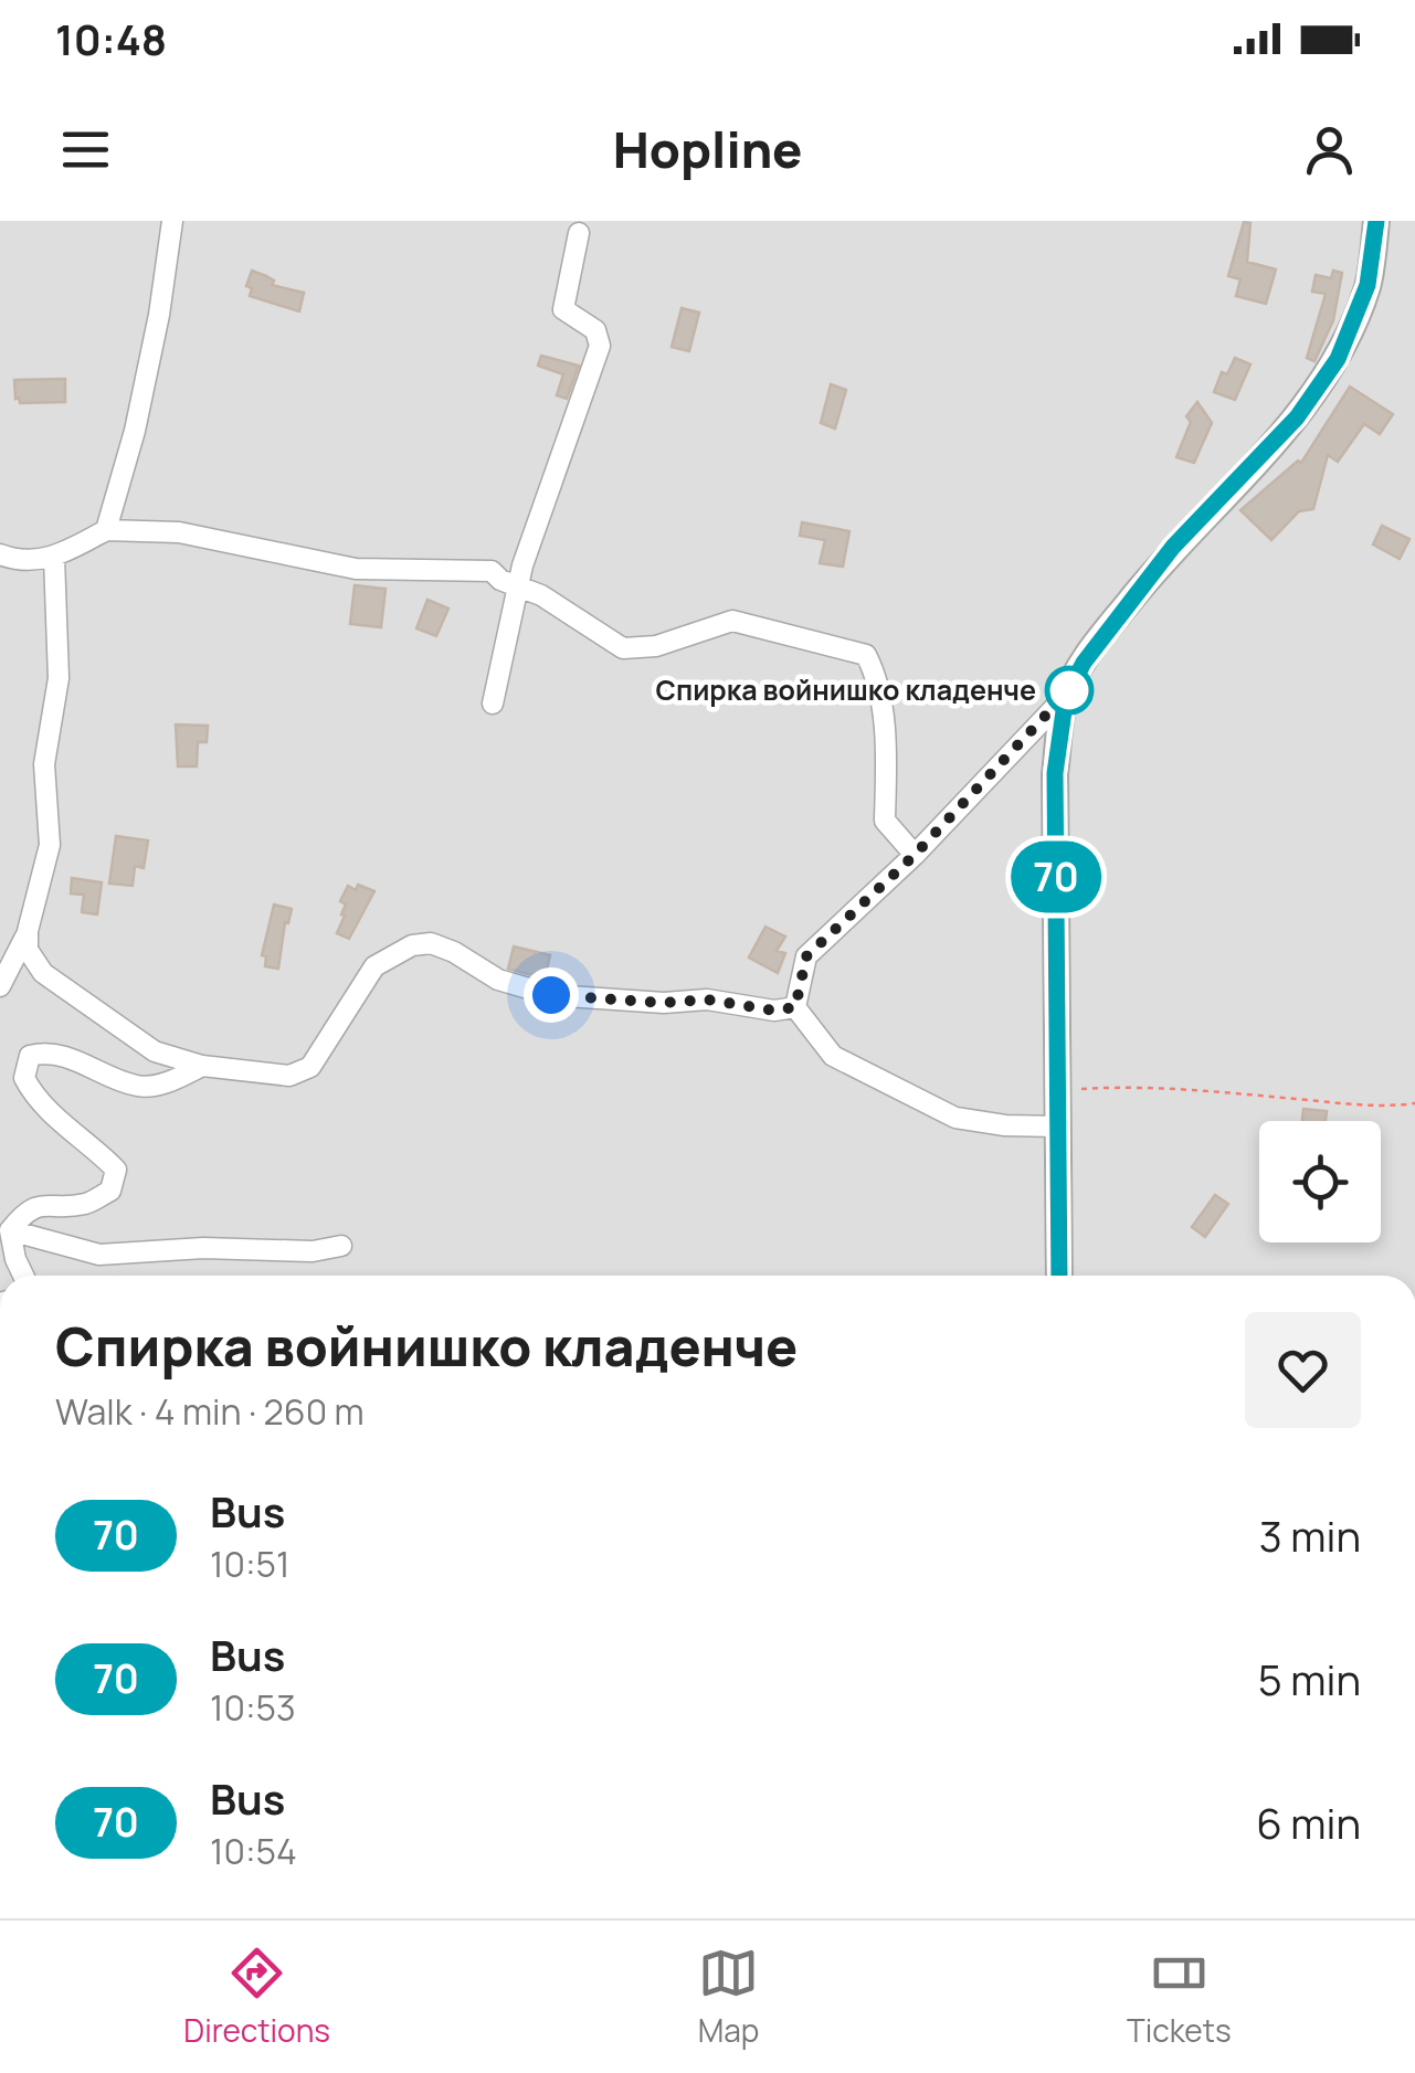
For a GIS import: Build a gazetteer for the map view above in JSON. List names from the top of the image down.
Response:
{
  "places": ["Спирка войнишко кладенче"],
  "lines": ["bus line 70"],
  "page": {
    "status": "10:48",
    "header": "Hopline",
    "on_map": "70",
    "heading": ["Спирка войнишко кладенче", "Walk · 4 min · 260 m"],
    "list": [
      {
        "mark": "70",
        "name": "Bus",
        "note": "10:51",
        "value": "3 min"
      },
      {
        "mark": "70",
        "name": "Bus",
        "note": "10:53",
        "value": "5 min"
      },
      {
        "mark": "70",
        "name": "Bus",
        "note": "10:54",
        "value": "6 min"
      }
    ],
    "tabs": ["Directions", "Map", "Tickets"]
  }
}
